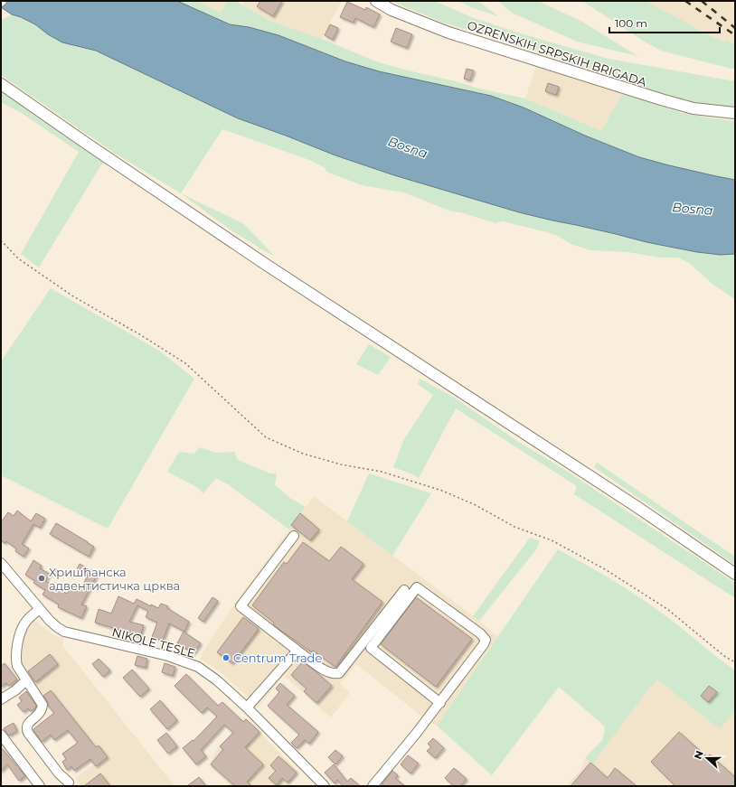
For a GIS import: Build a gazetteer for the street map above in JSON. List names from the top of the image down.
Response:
{
  "streets": {
    "main road": ["OZRENSKIH SRPSKIH BRIGADA"],
    "street": ["NIKOLE TESLE"]
  },
  "water": ["Bosna"],
  "places": ["Хришћанска адвентистичка црква", "Centrum Trade"],
  "scale_bar": "100 m",
  "north": "left"
}
